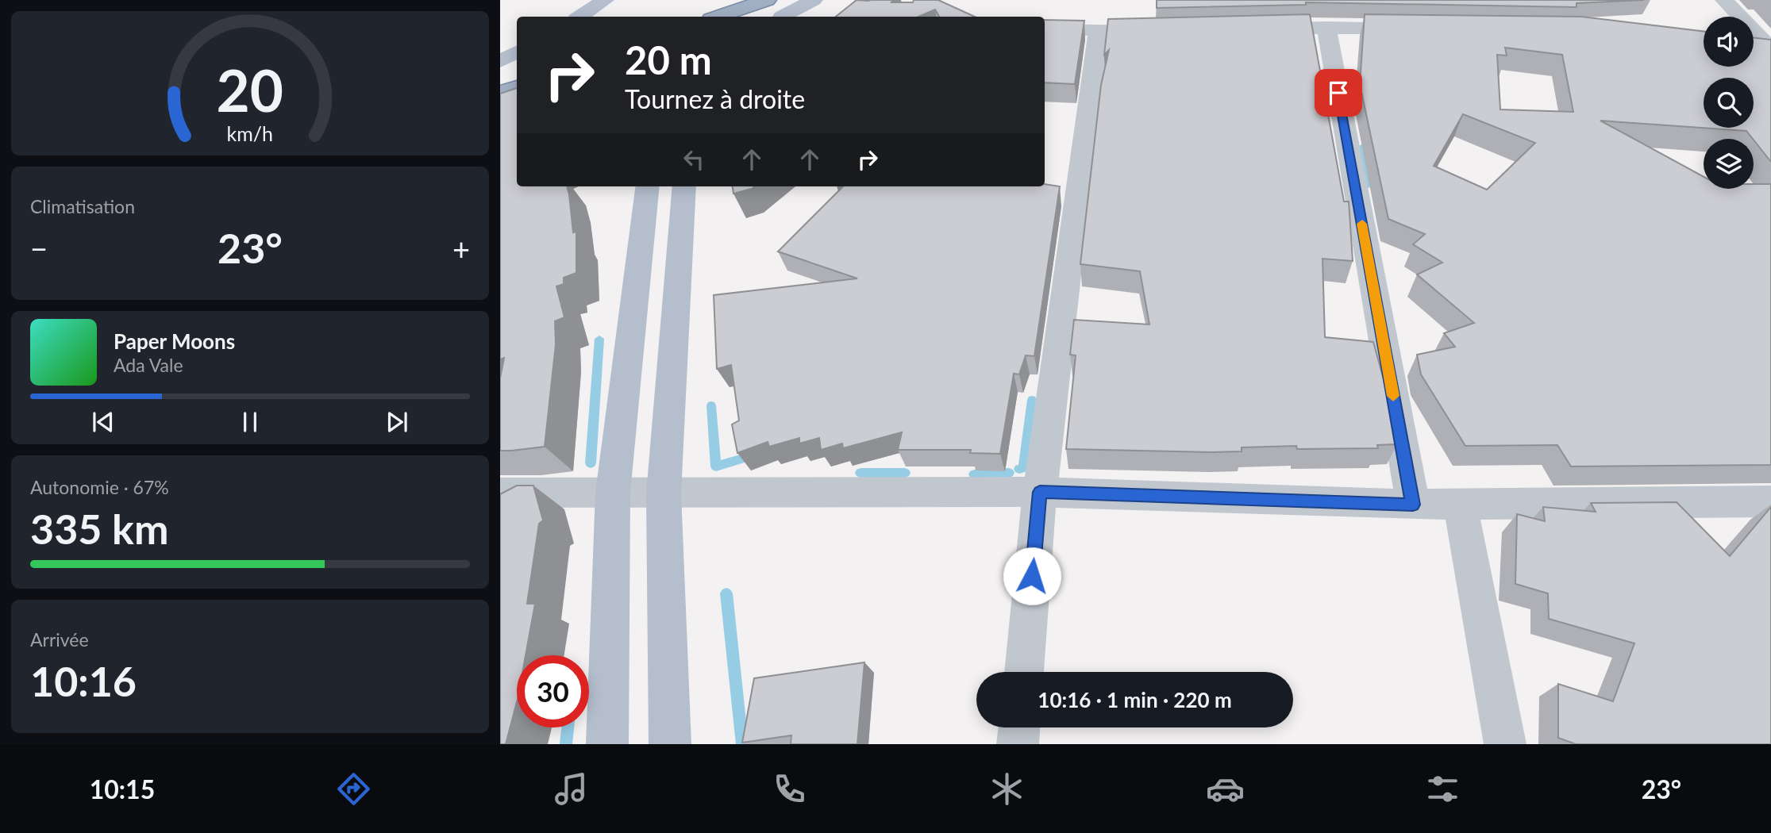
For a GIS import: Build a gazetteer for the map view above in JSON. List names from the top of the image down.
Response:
{
  "page": {
    "turn": ["20 m", "Tournez à droite"],
    "tile": [
      "Climatisation",
      ["Autonomie · 67%", "335 km"],
      ["Arrivée", "10:16"]
    ],
    "heat": ["−", "23°", "+"],
    "song": ["Paper Moons", "Ada Vale"],
    "limit": "30",
    "trip": "10:16 · 1 min · 220 m",
    "tabs": ["10:15", "23°"],
    "gauge": ["20", "km/h"]
  }
}
